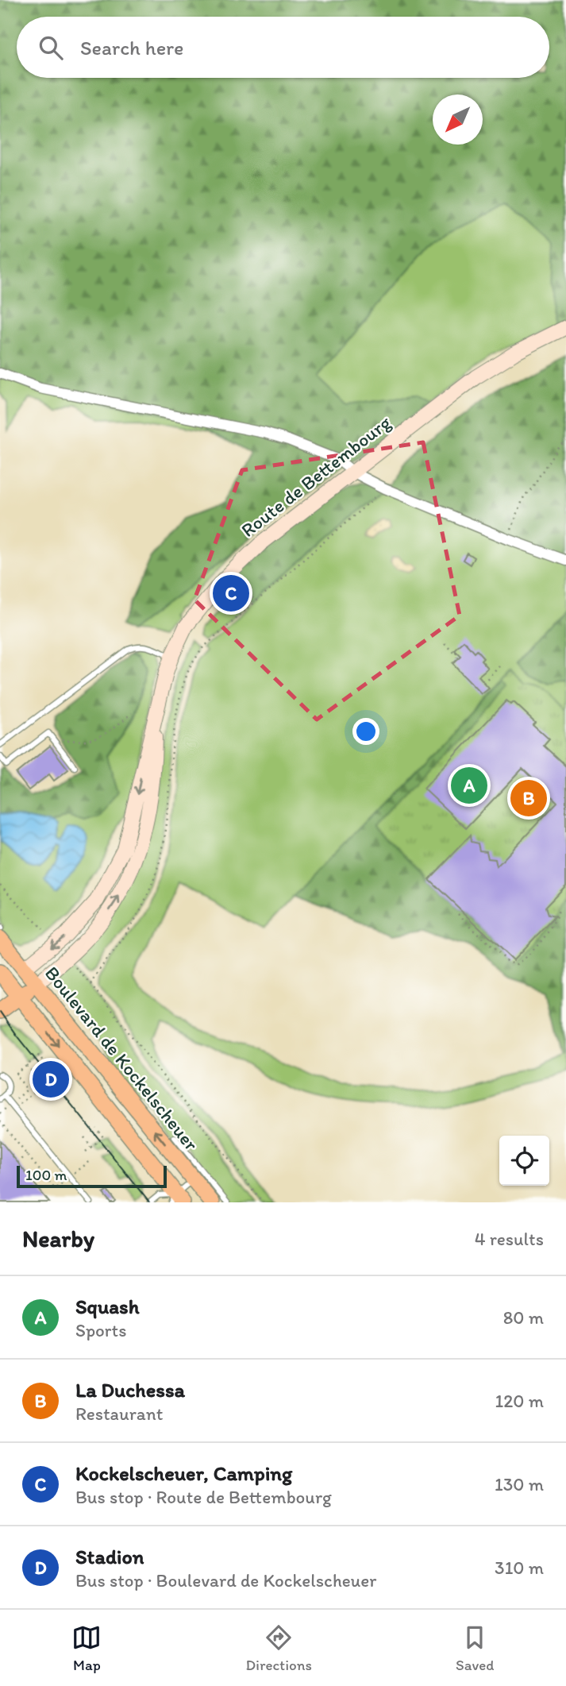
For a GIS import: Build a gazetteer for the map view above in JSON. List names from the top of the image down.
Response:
{
  "streets": {
    "main road": ["Route de Bettembourg", "Boulevard de Kockelscheuer"]
  },
  "crossings": [
    ["Route de Bettembourg", "Boulevard de Kockelscheuer"]
  ],
  "scale_bar": "100 m",
  "north": "bottom left",
  "page": {
    "search": "Search here",
    "pins": [
      "C",
      "A",
      "B",
      "D"
    ],
    "scale": "100 m",
    "heading": ["Nearby", "4 results"],
    "list": [
      {
        "mark": "A",
        "name": "Squash",
        "note": "Sports",
        "value": "80 m"
      },
      {
        "mark": "B",
        "name": "La Duchessa",
        "note": "Restaurant",
        "value": "120 m"
      },
      {
        "mark": "C",
        "name": "Kockelscheuer, Camping",
        "note": "Bus stop · Route de Bettembourg",
        "value": "130 m"
      },
      {
        "mark": "D",
        "name": "Stadion",
        "note": "Bus stop · Boulevard de Kockelscheuer",
        "value": "310 m"
      }
    ],
    "nav": ["Map", "Directions", "Saved"]
  }
}
